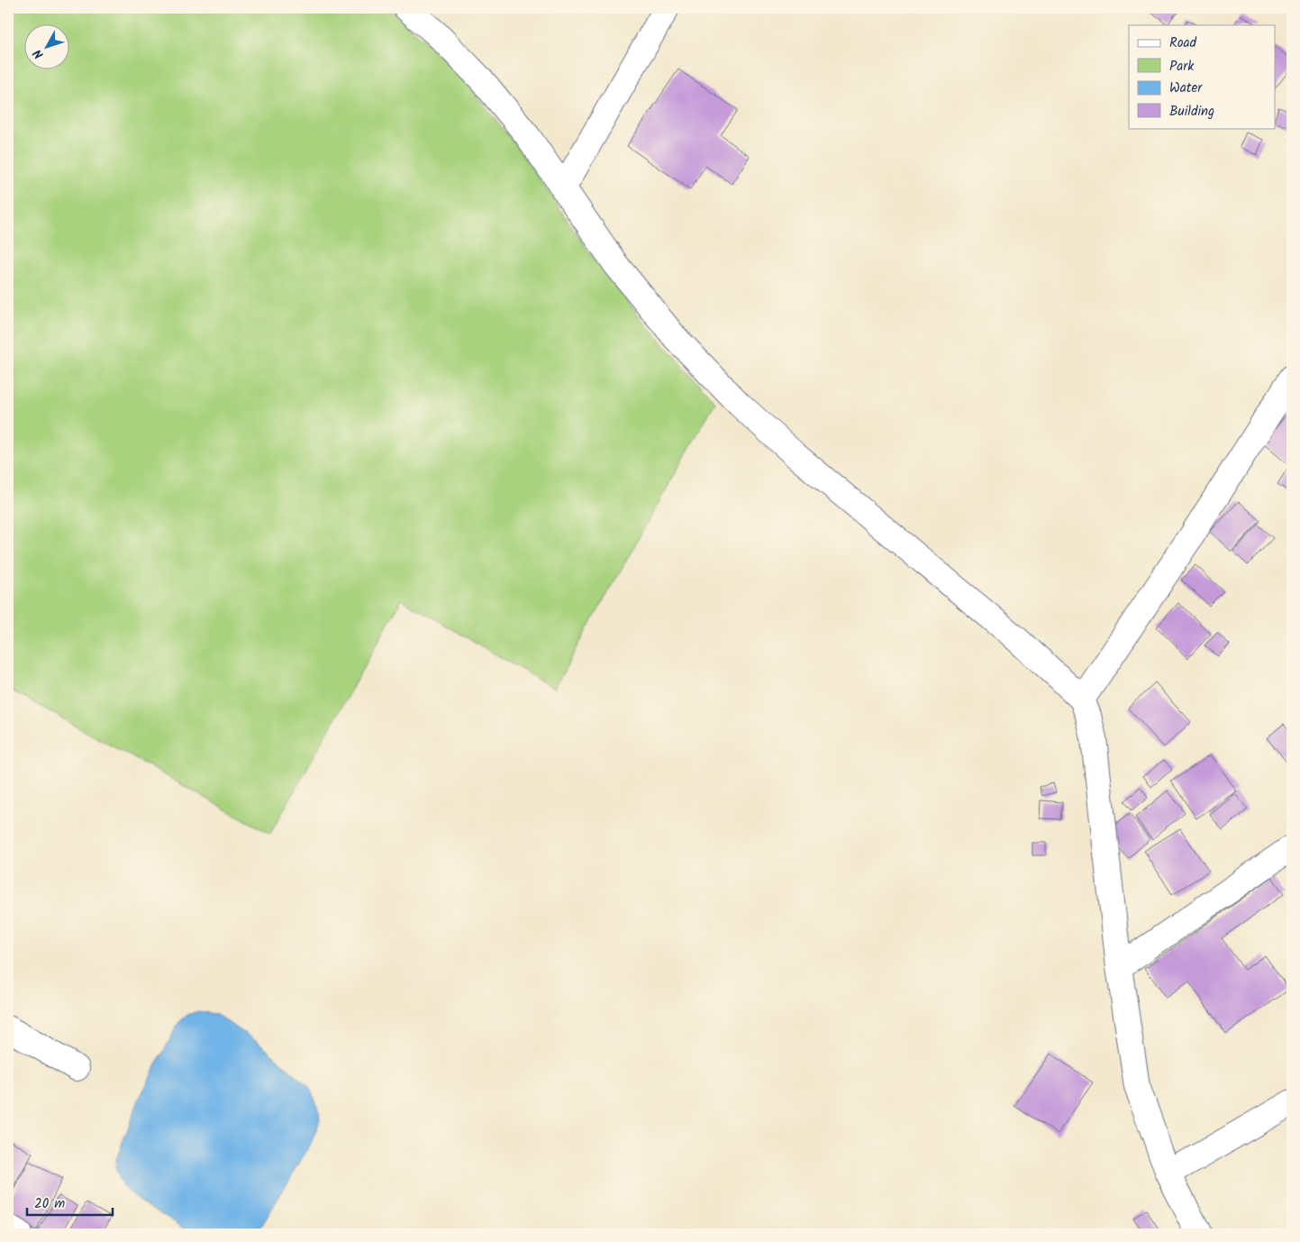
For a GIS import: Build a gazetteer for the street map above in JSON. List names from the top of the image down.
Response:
{
  "legend": [
    "Road",
    "Park",
    "Water",
    "Building"
  ],
  "scale_bar": "20 m",
  "north": "bottom left"
}
